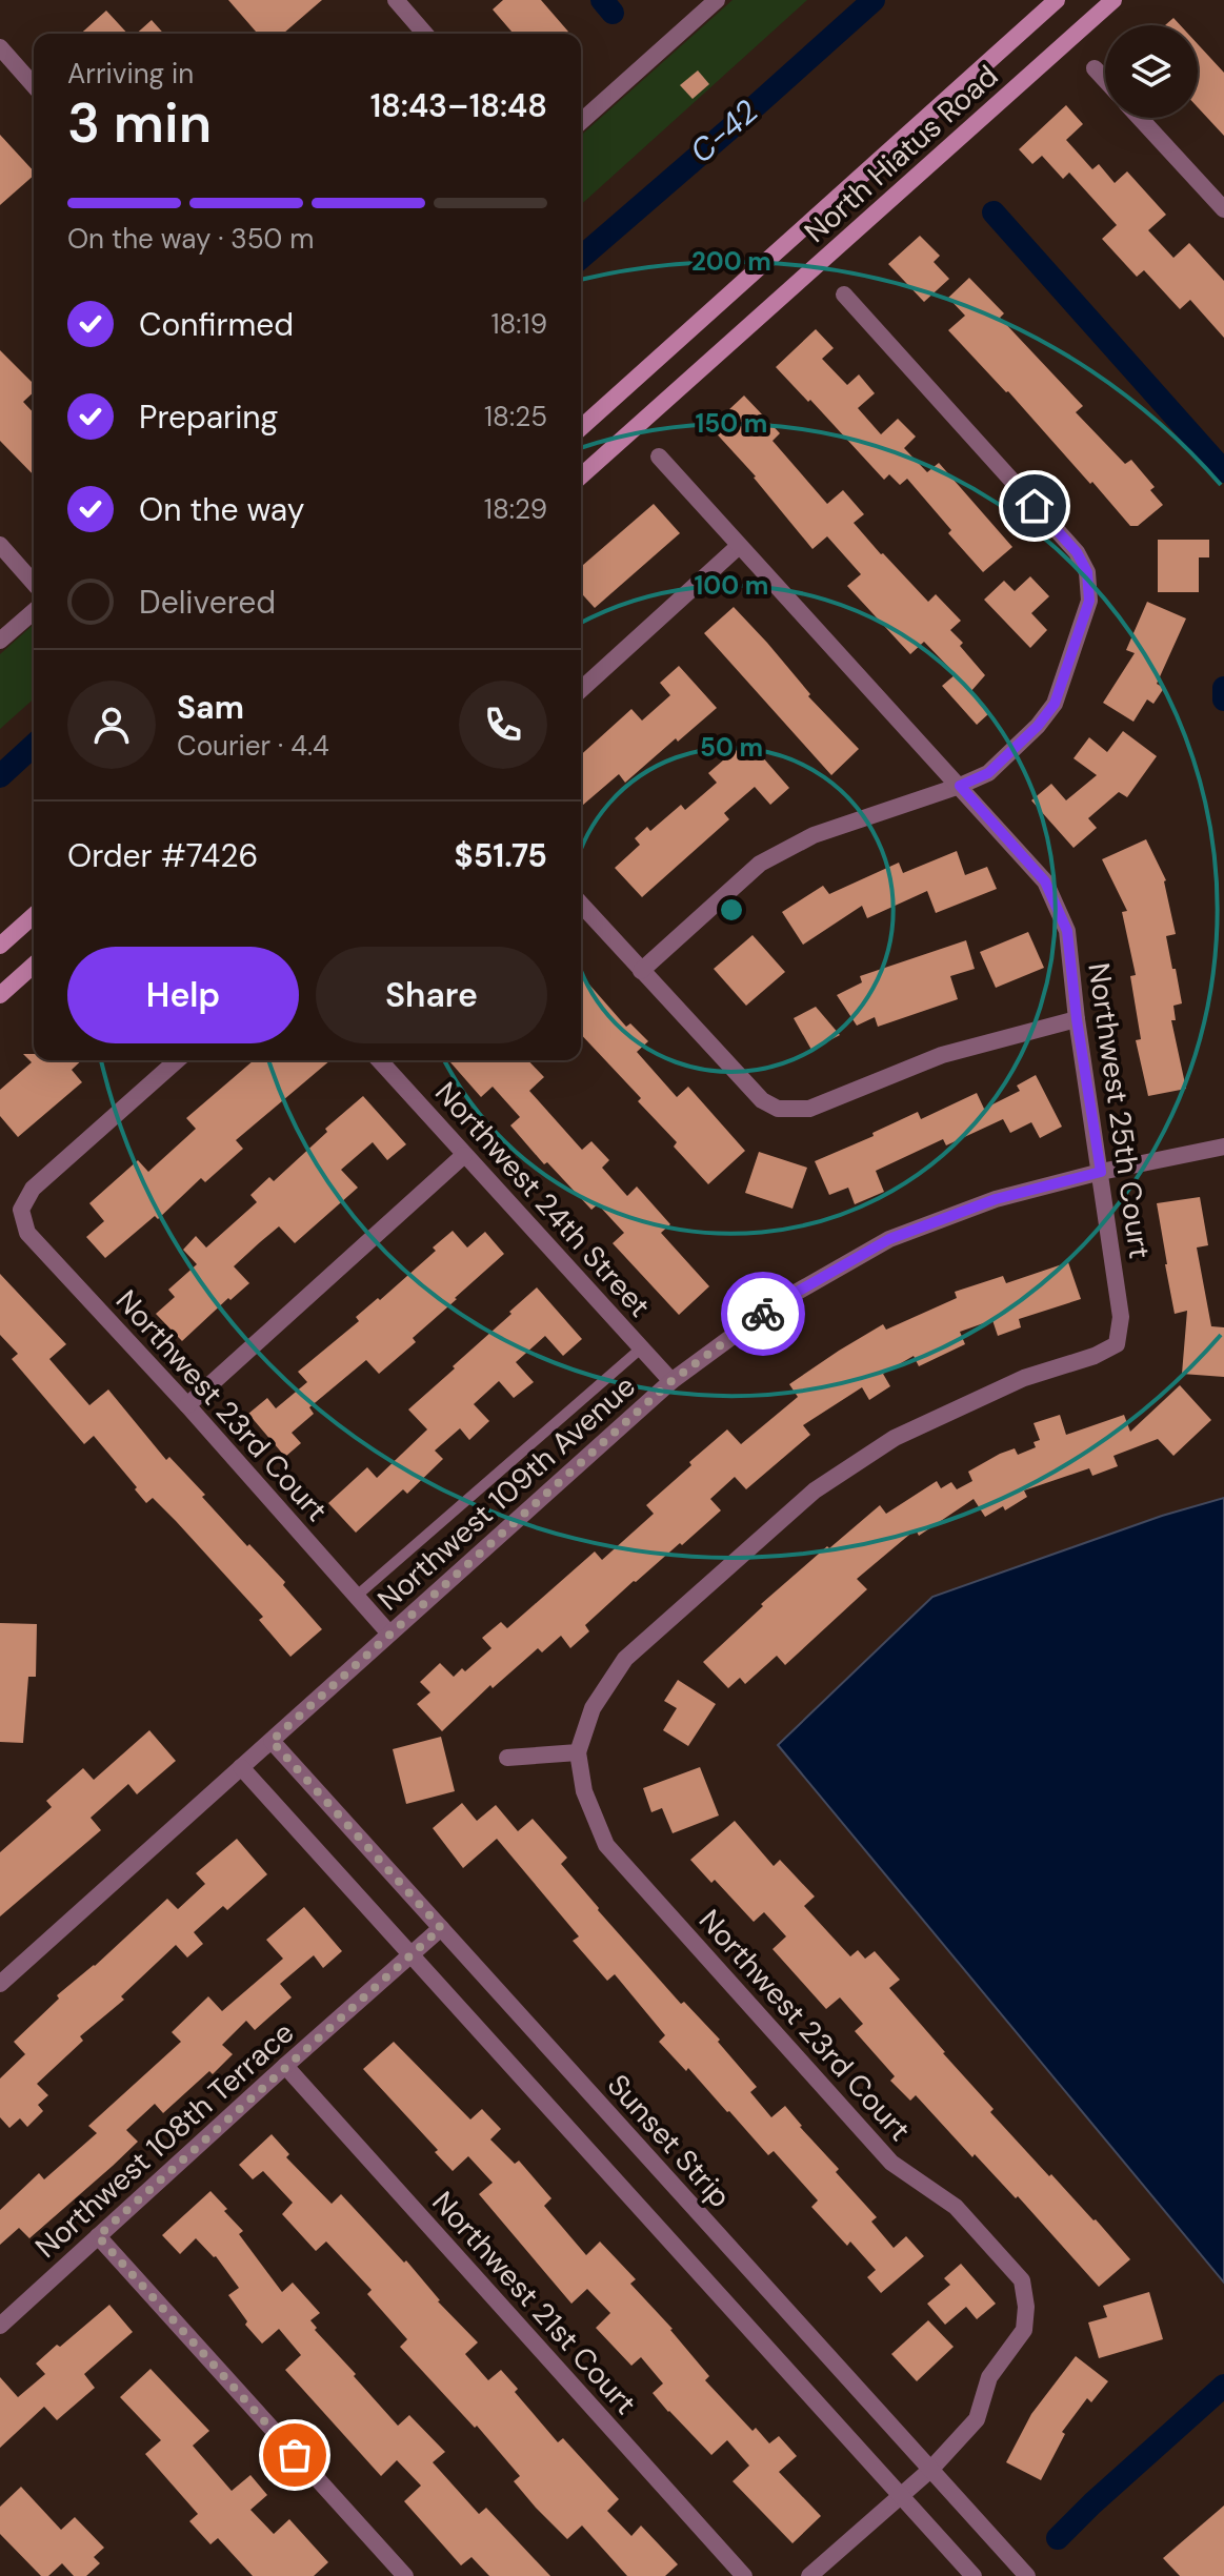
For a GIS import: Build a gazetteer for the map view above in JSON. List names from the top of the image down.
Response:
{
  "streets": {
    "main road": ["North Hiatus Road"],
    "street": [
      "Northwest 25th Court",
      "Northwest 24th Street",
      "Northwest 23rd Court",
      "Northwest 109th Avenue",
      "Northwest 108th Terrace",
      "Sunset Strip",
      "Northwest 21st Court"
    ]
  },
  "crossings": [
    ["Northwest 25th Court", "Northwest 23rd Court"],
    ["Northwest 25th Court", "Northwest 109th Avenue"],
    ["Northwest 24th Street", "Northwest 109th Avenue"],
    ["Northwest 23rd Court", "Northwest 109th Avenue"],
    ["Northwest 23rd Court", "Sunset Strip"],
    ["Northwest 109th Avenue", "Sunset Strip"],
    ["Northwest 108th Terrace", "Sunset Strip"],
    ["Northwest 108th Terrace", "Northwest 21st Court"]
  ],
  "water": ["C-42"],
  "page": {
    "heading": ["3 min", "Arriving in", "18:43–18:48"],
    "panel": [
      "Sam",
      "Courier · 4.4",
      "Order #7426",
      "$51.75"
    ],
    "bar": "On the way · 350 m",
    "list": [
      ["Confirmed", "18:19"],
      ["Preparing", "18:25"],
      ["On the way", "18:29"],
      "Delivered"
    ],
    "buttons": ["Help", "Share"]
  },
  "rings": [
    "200 m",
    "150 m",
    "100 m",
    "50 m"
  ]
}
